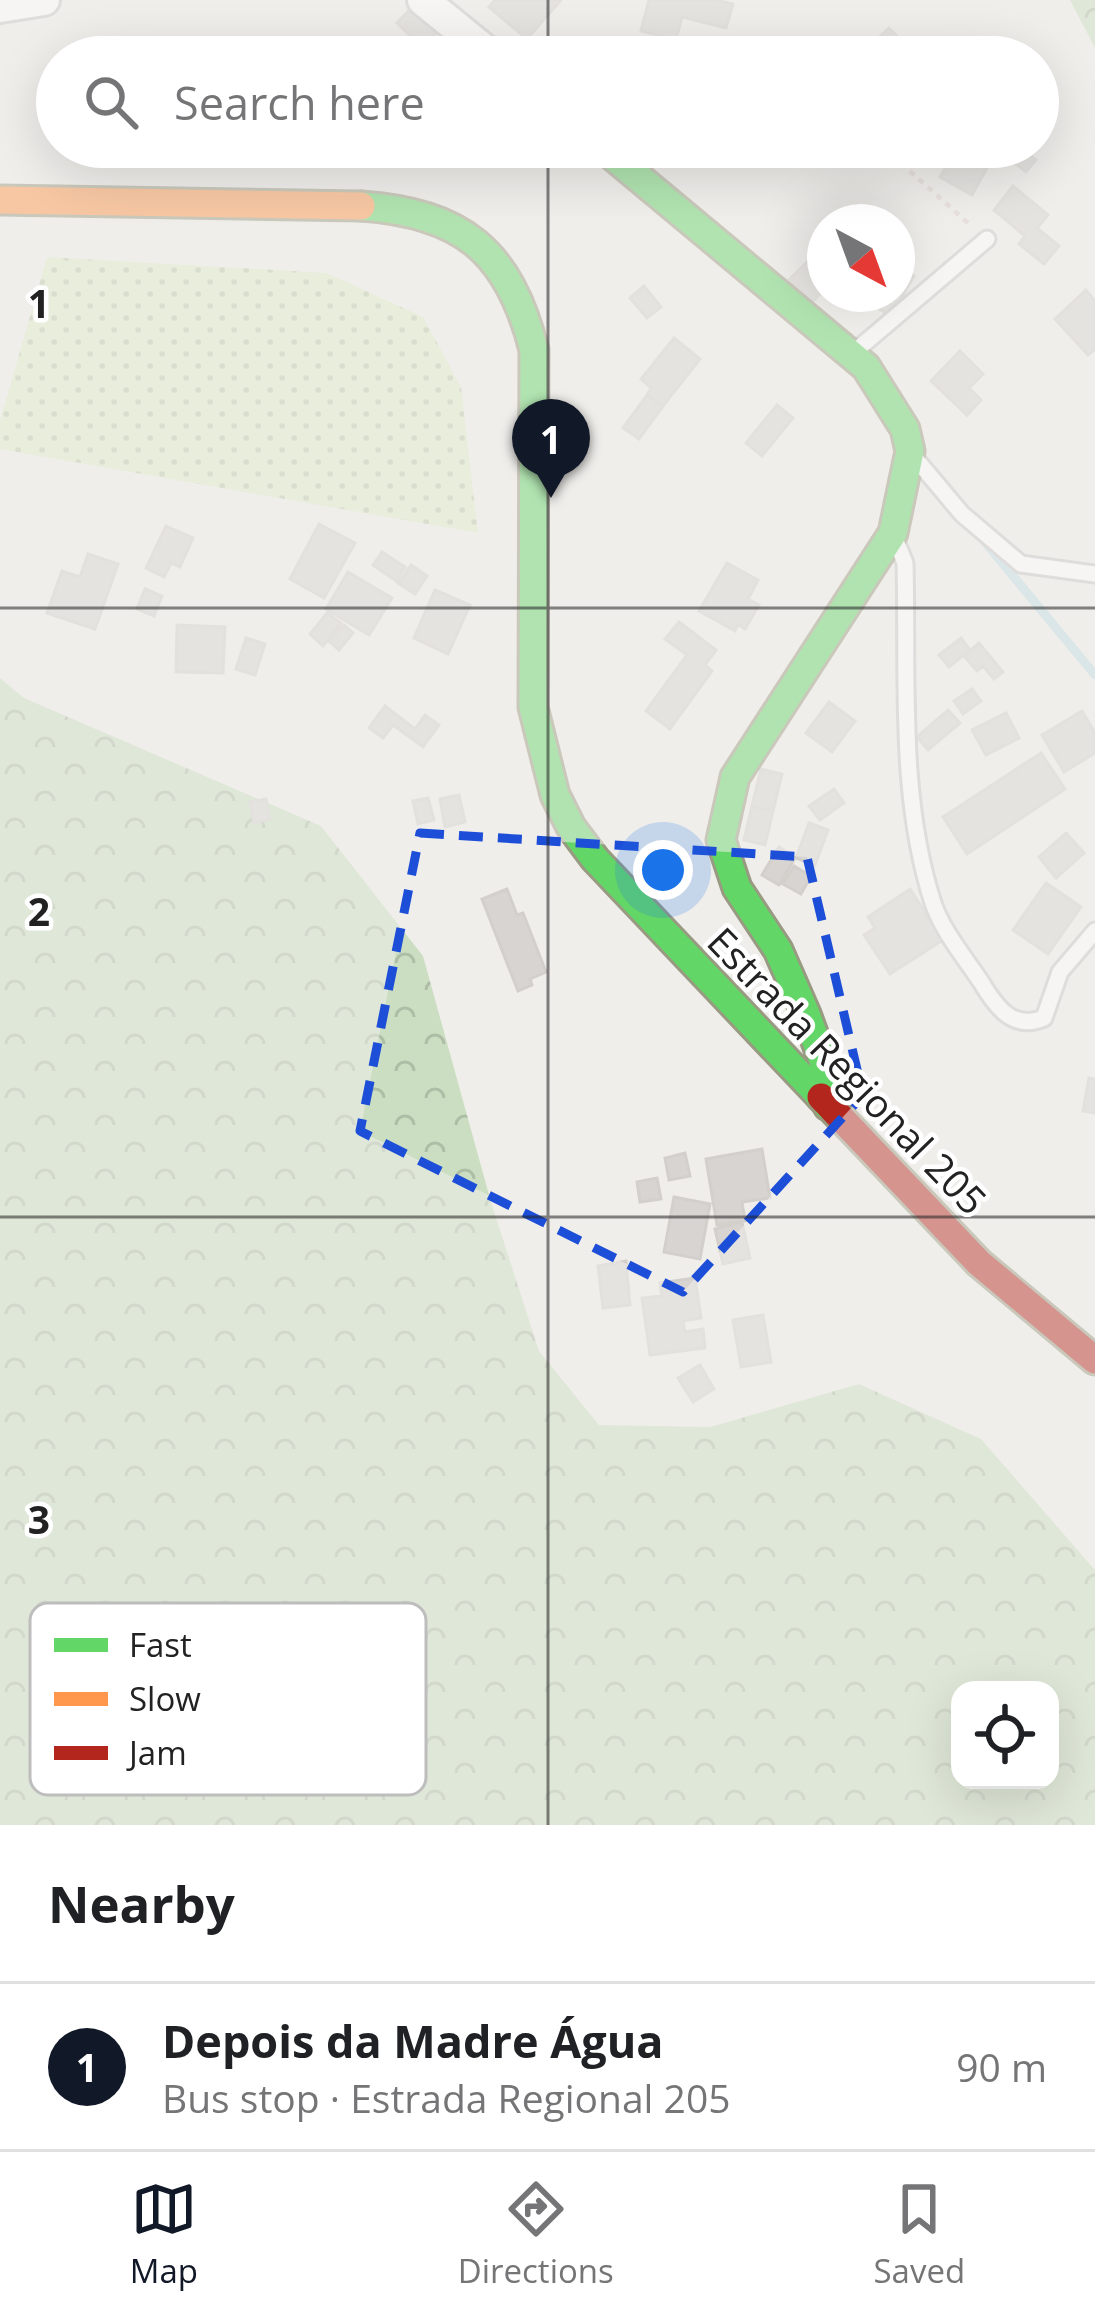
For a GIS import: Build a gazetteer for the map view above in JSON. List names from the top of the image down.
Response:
{
  "streets": {
    "main road": ["Estrada Regional 205"]
  },
  "legend": ["Fast", "Slow", "Jam"],
  "north": "bottom right",
  "page": {
    "search": "Search here",
    "pins": "1",
    "heading": "Nearby",
    "list": [
      {
        "mark": "1",
        "name": "Depois da Madre Água",
        "note": "Bus stop · Estrada Regional 205",
        "value": "90 m"
      }
    ],
    "nav": ["Map", "Directions", "Saved"]
  },
  "grid": {
    "rows": ["1", "2", "3"]
  }
}
